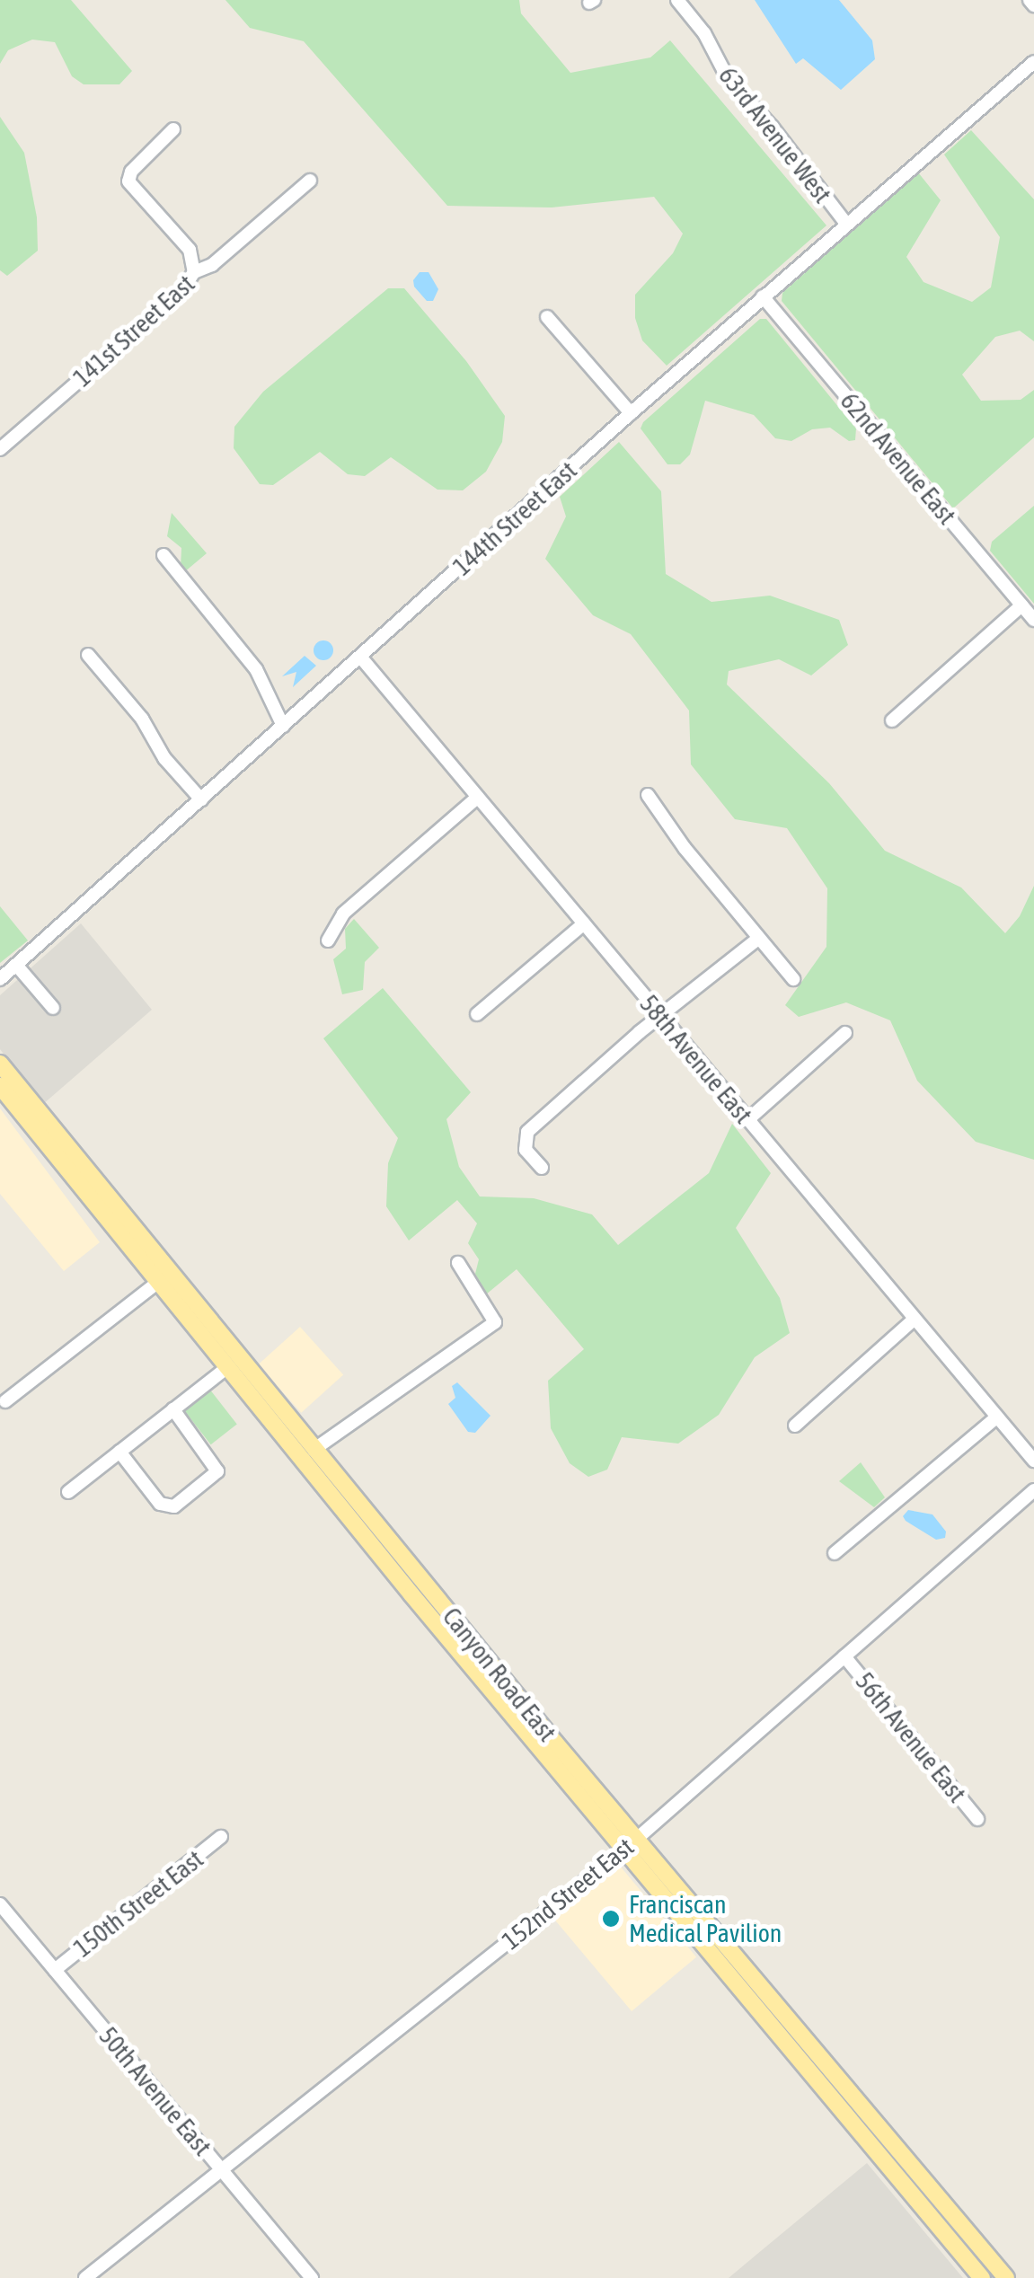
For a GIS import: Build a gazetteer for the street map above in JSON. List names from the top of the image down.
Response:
{
  "streets": {
    "main road": ["Canyon Road East"],
    "street": [
      "63rd Avenue West",
      "141st Street East",
      "62nd Avenue East",
      "144th Street East",
      "58th Avenue East",
      "56th Avenue East",
      "152nd Street East",
      "150th Street East",
      "50th Avenue East"
    ]
  },
  "crossings": [
    ["63rd Avenue West", "144th Street East"],
    ["62nd Avenue East", "144th Street East"],
    ["144th Street East", "58th Avenue East"],
    ["Canyon Road East", "152nd Street East"],
    ["56th Avenue East", "152nd Street East"],
    ["152nd Street East", "50th Avenue East"],
    ["150th Street East", "50th Avenue East"]
  ],
  "places": ["Franciscan Medical Pavilion"]
}
